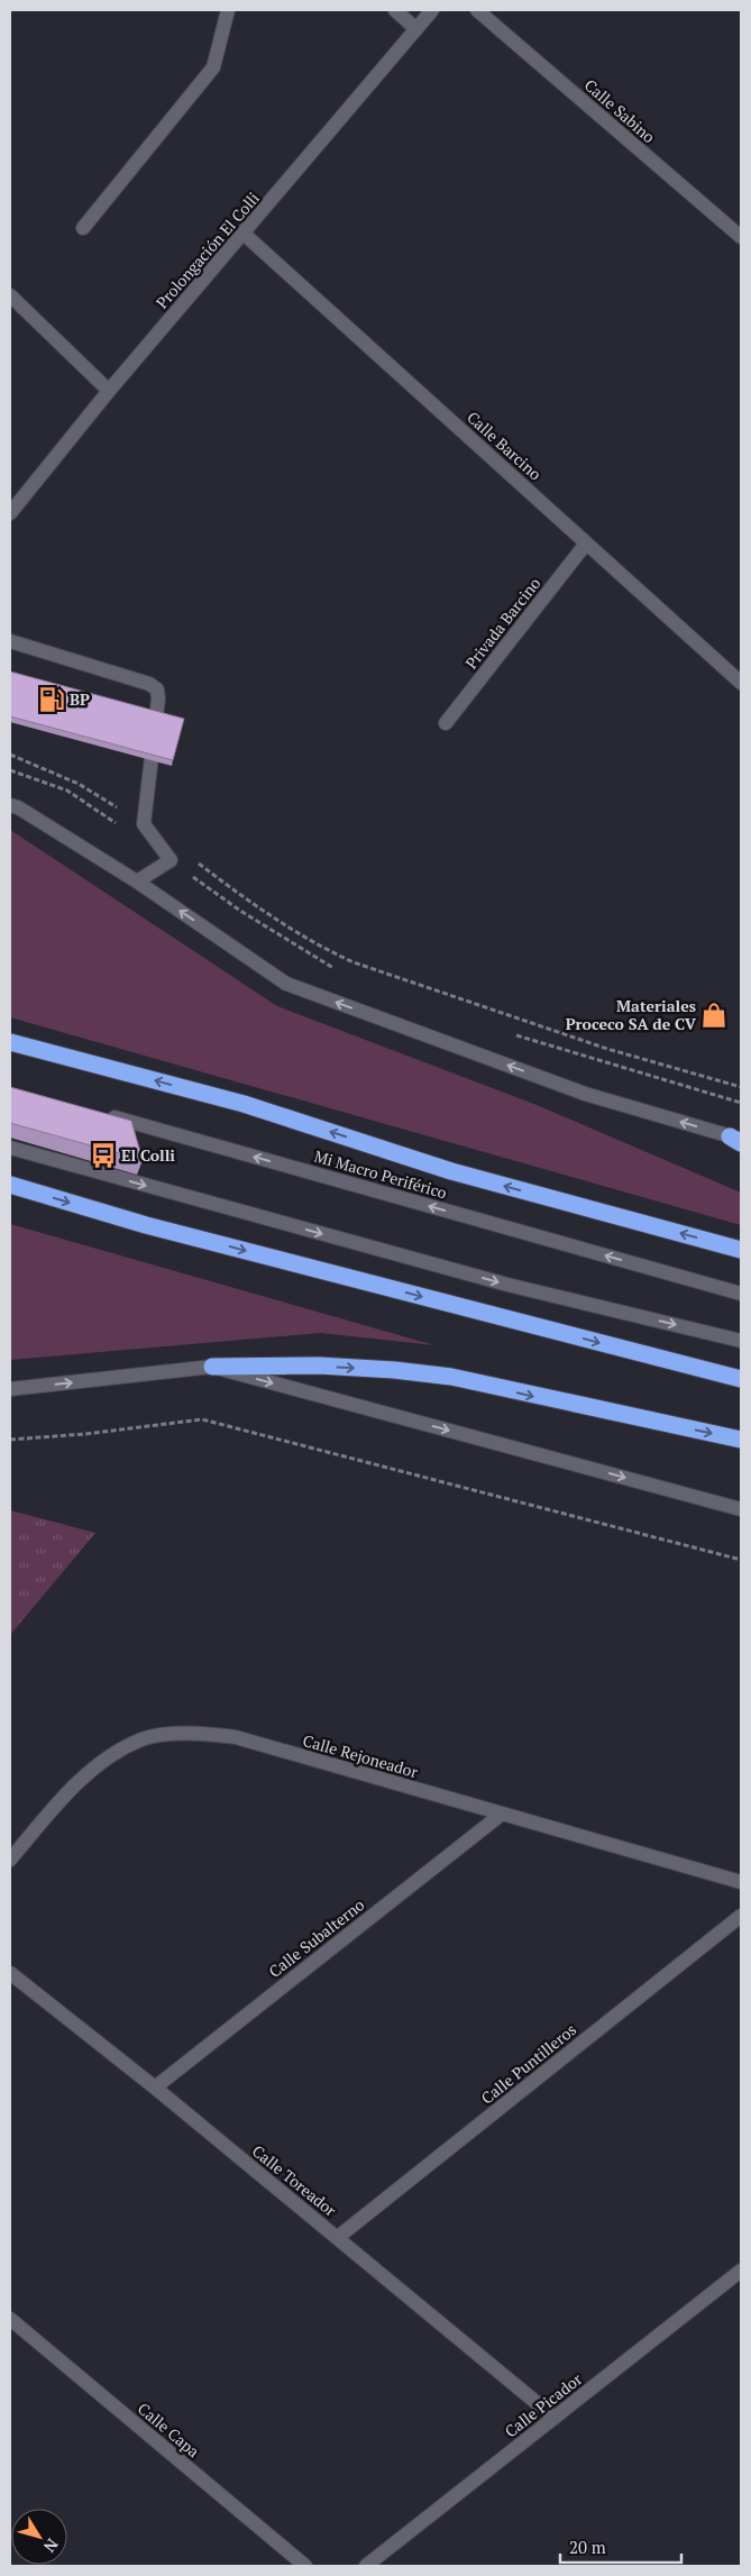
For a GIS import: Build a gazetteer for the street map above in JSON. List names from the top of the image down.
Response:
{
  "streets": {
    "street": [
      "Calle Sabino",
      "Prolongación El Colli",
      "Calle Barcino",
      "Privada Barcino",
      "Mi Macro Periférico",
      "Calle Rejoneador",
      "Calle Subalterno",
      "Calle Puntilleros",
      "Calle Toreador",
      "Calle Picador",
      "Calle Capa"
    ]
  },
  "crossings": [
    ["Prolongación El Colli", "Calle Barcino"],
    ["Calle Barcino", "Privada Barcino"],
    ["Calle Rejoneador", "Calle Subalterno"],
    ["Calle Subalterno", "Calle Toreador"],
    ["Calle Puntilleros", "Calle Toreador"],
    ["Calle Toreador", "Calle Picador"]
  ],
  "places": {
    "fuel station": ["BP"],
    "shop": ["Materiales Proceco SA de CV"],
    "bus stop": ["El Colli"]
  },
  "scale_bar": "20 m",
  "north": "bottom right"
}
